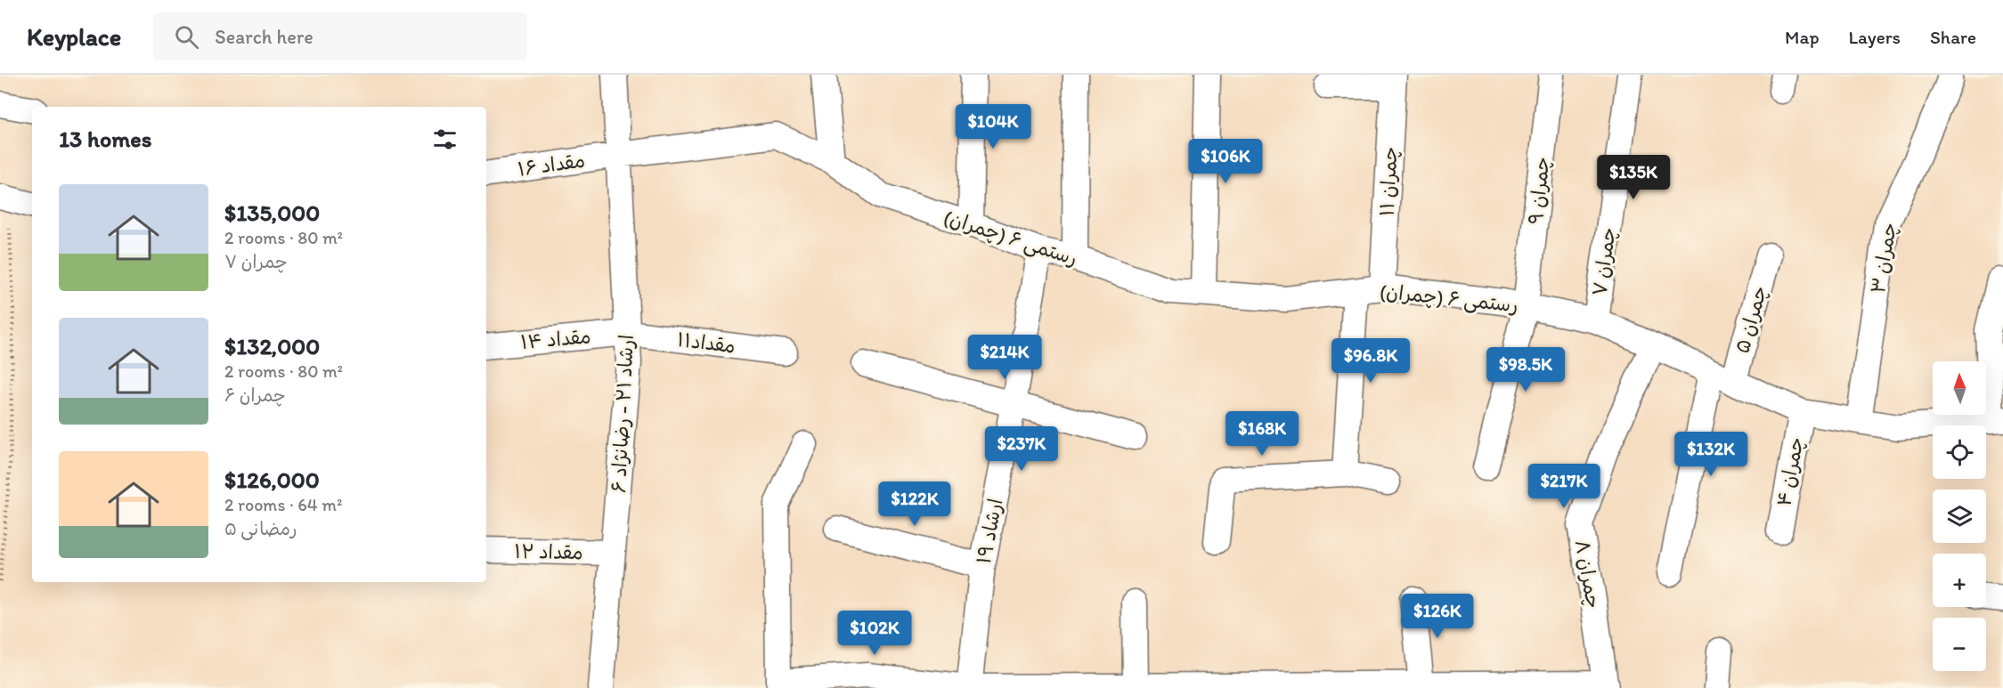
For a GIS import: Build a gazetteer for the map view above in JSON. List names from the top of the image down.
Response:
{
  "streets": {
    "street": [
      "مقداد ۱۶",
      "چمران ۱۱",
      "چمران ۹",
      "رستمی ۶ (چمران)",
      "چمران ۳",
      "چمران ۷",
      "چمران ۵",
      "مقداد ۱۴",
      "مقداد۱۱",
      "ارشاد ۲۱ - رضانژاد ۶",
      "چمران ۴",
      "ارشاد ۱۹",
      "مقداد ۱۲",
      "چمران ۸"
    ]
  },
  "crossings": [
    ["مقداد ۱۶", "رستمی ۶ (چمران)"],
    ["مقداد ۱۶", "ارشاد ۲۱ - رضانژاد ۶"],
    ["چمران ۱۱", "رستمی ۶ (چمران)"],
    ["چمران ۹", "رستمی ۶ (چمران)"],
    ["رستمی ۶ (چمران)", "چمران ۳"],
    ["رستمی ۶ (چمران)", "چمران ۷"],
    ["رستمی ۶ (چمران)", "چمران ۵"],
    ["رستمی ۶ (چمران)", "ارشاد ۲۱ - رضانژاد ۶"],
    ["رستمی ۶ (چمران)", "چمران ۴"],
    ["رستمی ۶ (چمران)", "ارشاد ۱۹"],
    ["رستمی ۶ (چمران)", "چمران ۸"],
    ["مقداد ۱۴", "مقداد۱۱"],
    ["مقداد ۱۴", "ارشاد ۲۱ - رضانژاد ۶"],
    ["مقداد۱۱", "ارشاد ۲۱ - رضانژاد ۶"],
    ["ارشاد ۲۱ - رضانژاد ۶", "مقداد ۱۲"]
  ],
  "north": "top",
  "page": {
    "header": "Keyplace",
    "search": "Search here",
    "nav": ["Map", "Layers", "Share"],
    "price": [
      "$104K",
      "$106K",
      "$135K",
      "$214K",
      "$96.8K",
      "$98.5K",
      "$168K",
      "$237K",
      "$132K",
      "$217K",
      "$122K",
      "$126K",
      "$102K"
    ],
    "heading": "13 homes",
    "list": [
      {
        "name": "$135,000",
        "note": "2 rooms · 80 m² · چمران ۷"
      },
      {
        "name": "$132,000",
        "note": "2 rooms · 80 m² · چمران ۶"
      },
      {
        "name": "$126,000",
        "note": "2 rooms · 64 m² · رمضانی ۵"
      }
    ],
    "map_buttons": ["+", "−"]
  }
}
